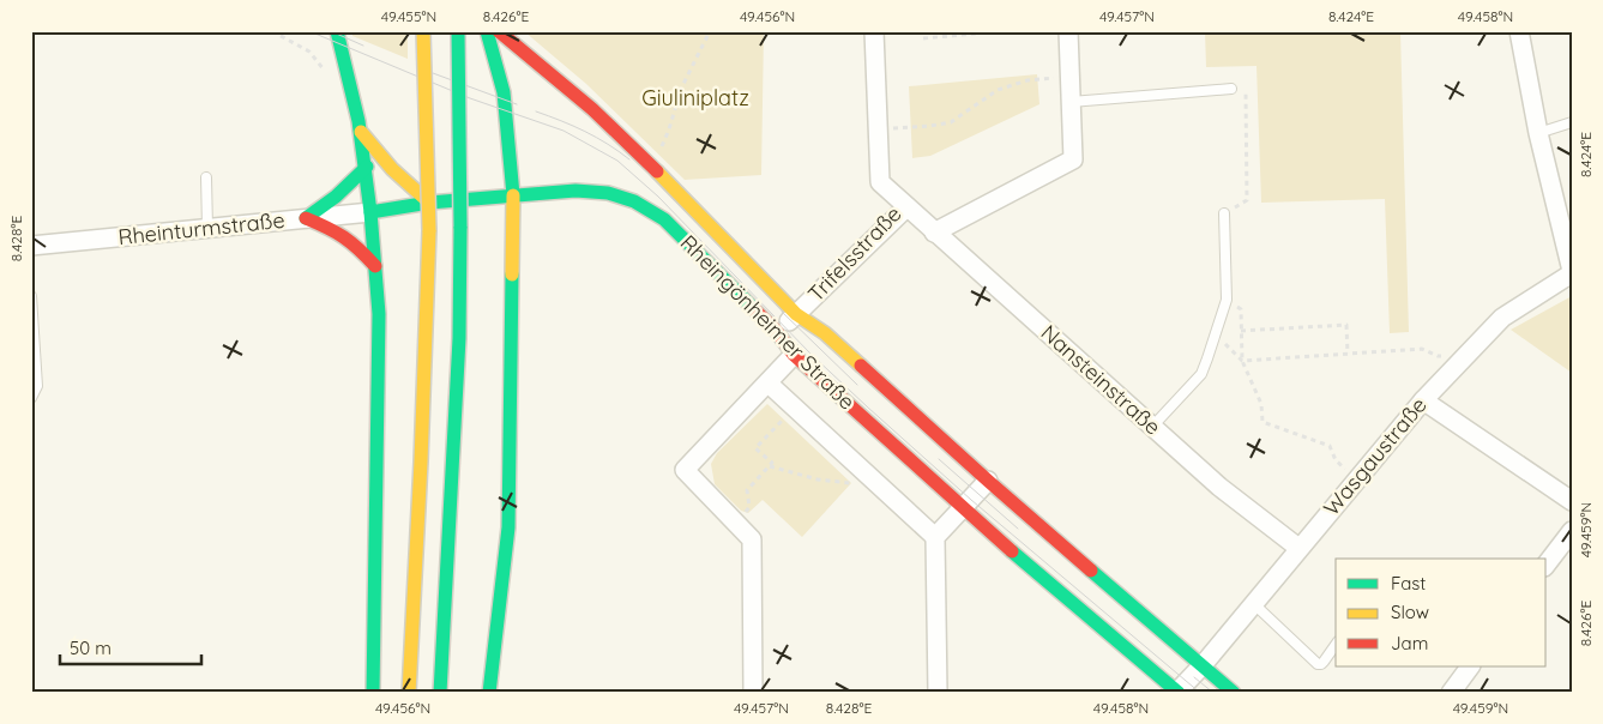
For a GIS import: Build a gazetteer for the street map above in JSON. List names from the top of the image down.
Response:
{
  "streets": {
    "main road": ["Rheingönheimer Straße"],
    "street": [
      "Rheinturmstraße",
      "Trifelsstraße",
      "Nansteinstraße",
      "Wasgaustraße"
    ]
  },
  "crossings": [
    ["Rheinturmstraße", "Rheingönheimer Straße"],
    ["Trifelsstraße", "Rheingönheimer Straße"],
    ["Trifelsstraße", "Nansteinstraße"],
    ["Rheingönheimer Straße", "Wasgaustraße"],
    ["Nansteinstraße", "Wasgaustraße"]
  ],
  "parks": ["Giuliniplatz"],
  "legend": ["Fast", "Slow", "Jam"],
  "scale_bar": "50 m",
  "coordinates": [
    "49.455°N",
    "8.426°E",
    "49.456°N",
    "49.457°N",
    "8.424°E",
    "49.458°N",
    "8.428°E",
    "49.459°N"
  ]
}
